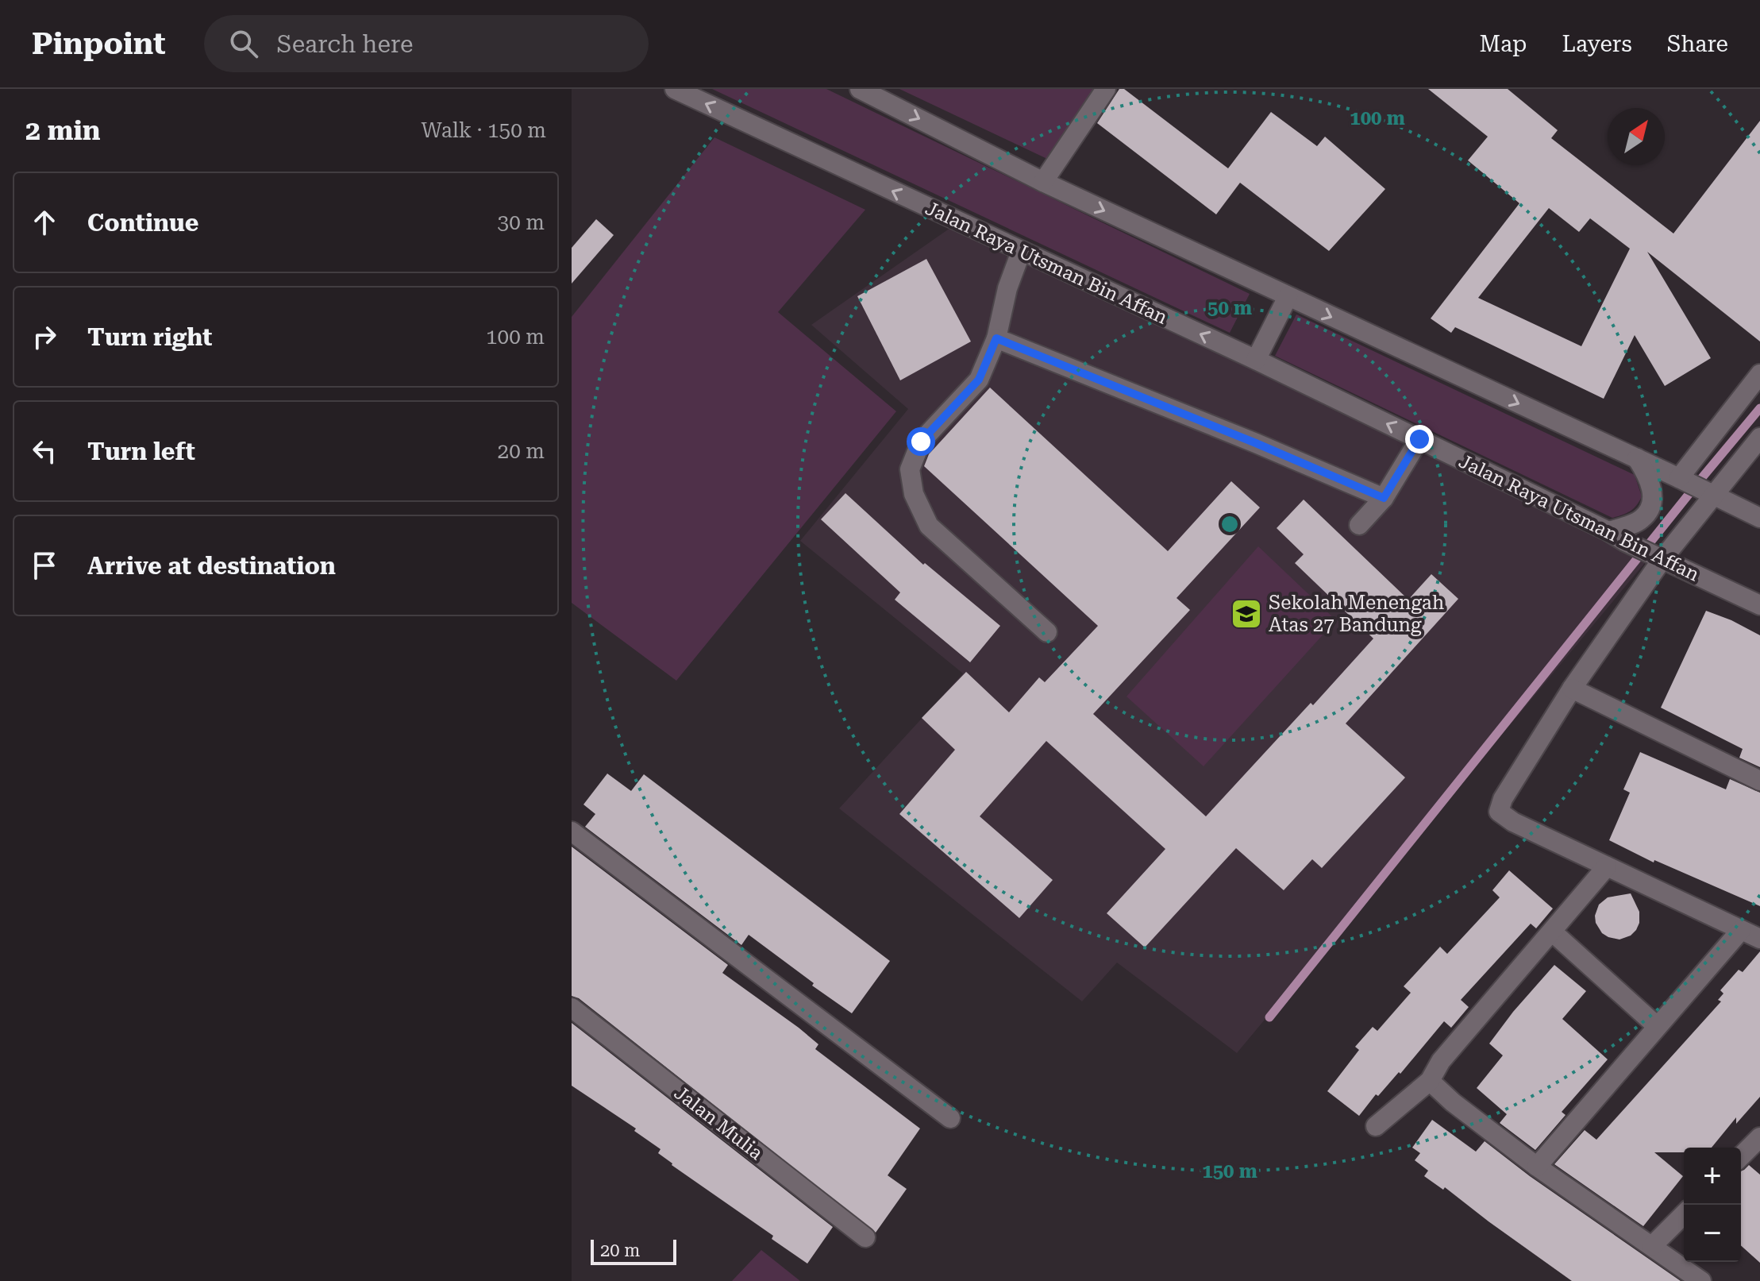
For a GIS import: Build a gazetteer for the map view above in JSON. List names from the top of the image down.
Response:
{
  "streets": {
    "street": ["Jalan Raya Utsman Bin Affan", "Jalan Mulia"]
  },
  "places": {
    "school or university": ["Sekolah Menengah Atas 27 Bandung"]
  },
  "scale_bar": "20 m",
  "north": "top right",
  "page": {
    "header": "Pinpoint",
    "search": "Search here",
    "nav": ["Map", "Layers", "Share"],
    "heading": ["2 min", "Walk · 150 m"],
    "list": [
      ["Continue", "30 m"],
      ["Turn right", "100 m"],
      ["Turn left", "20 m"],
      "Arrive at destination"
    ],
    "map_buttons": ["+", "−"],
    "scale": "20 m"
  },
  "rings": ["100 m", "50 m", "150 m"]
}
